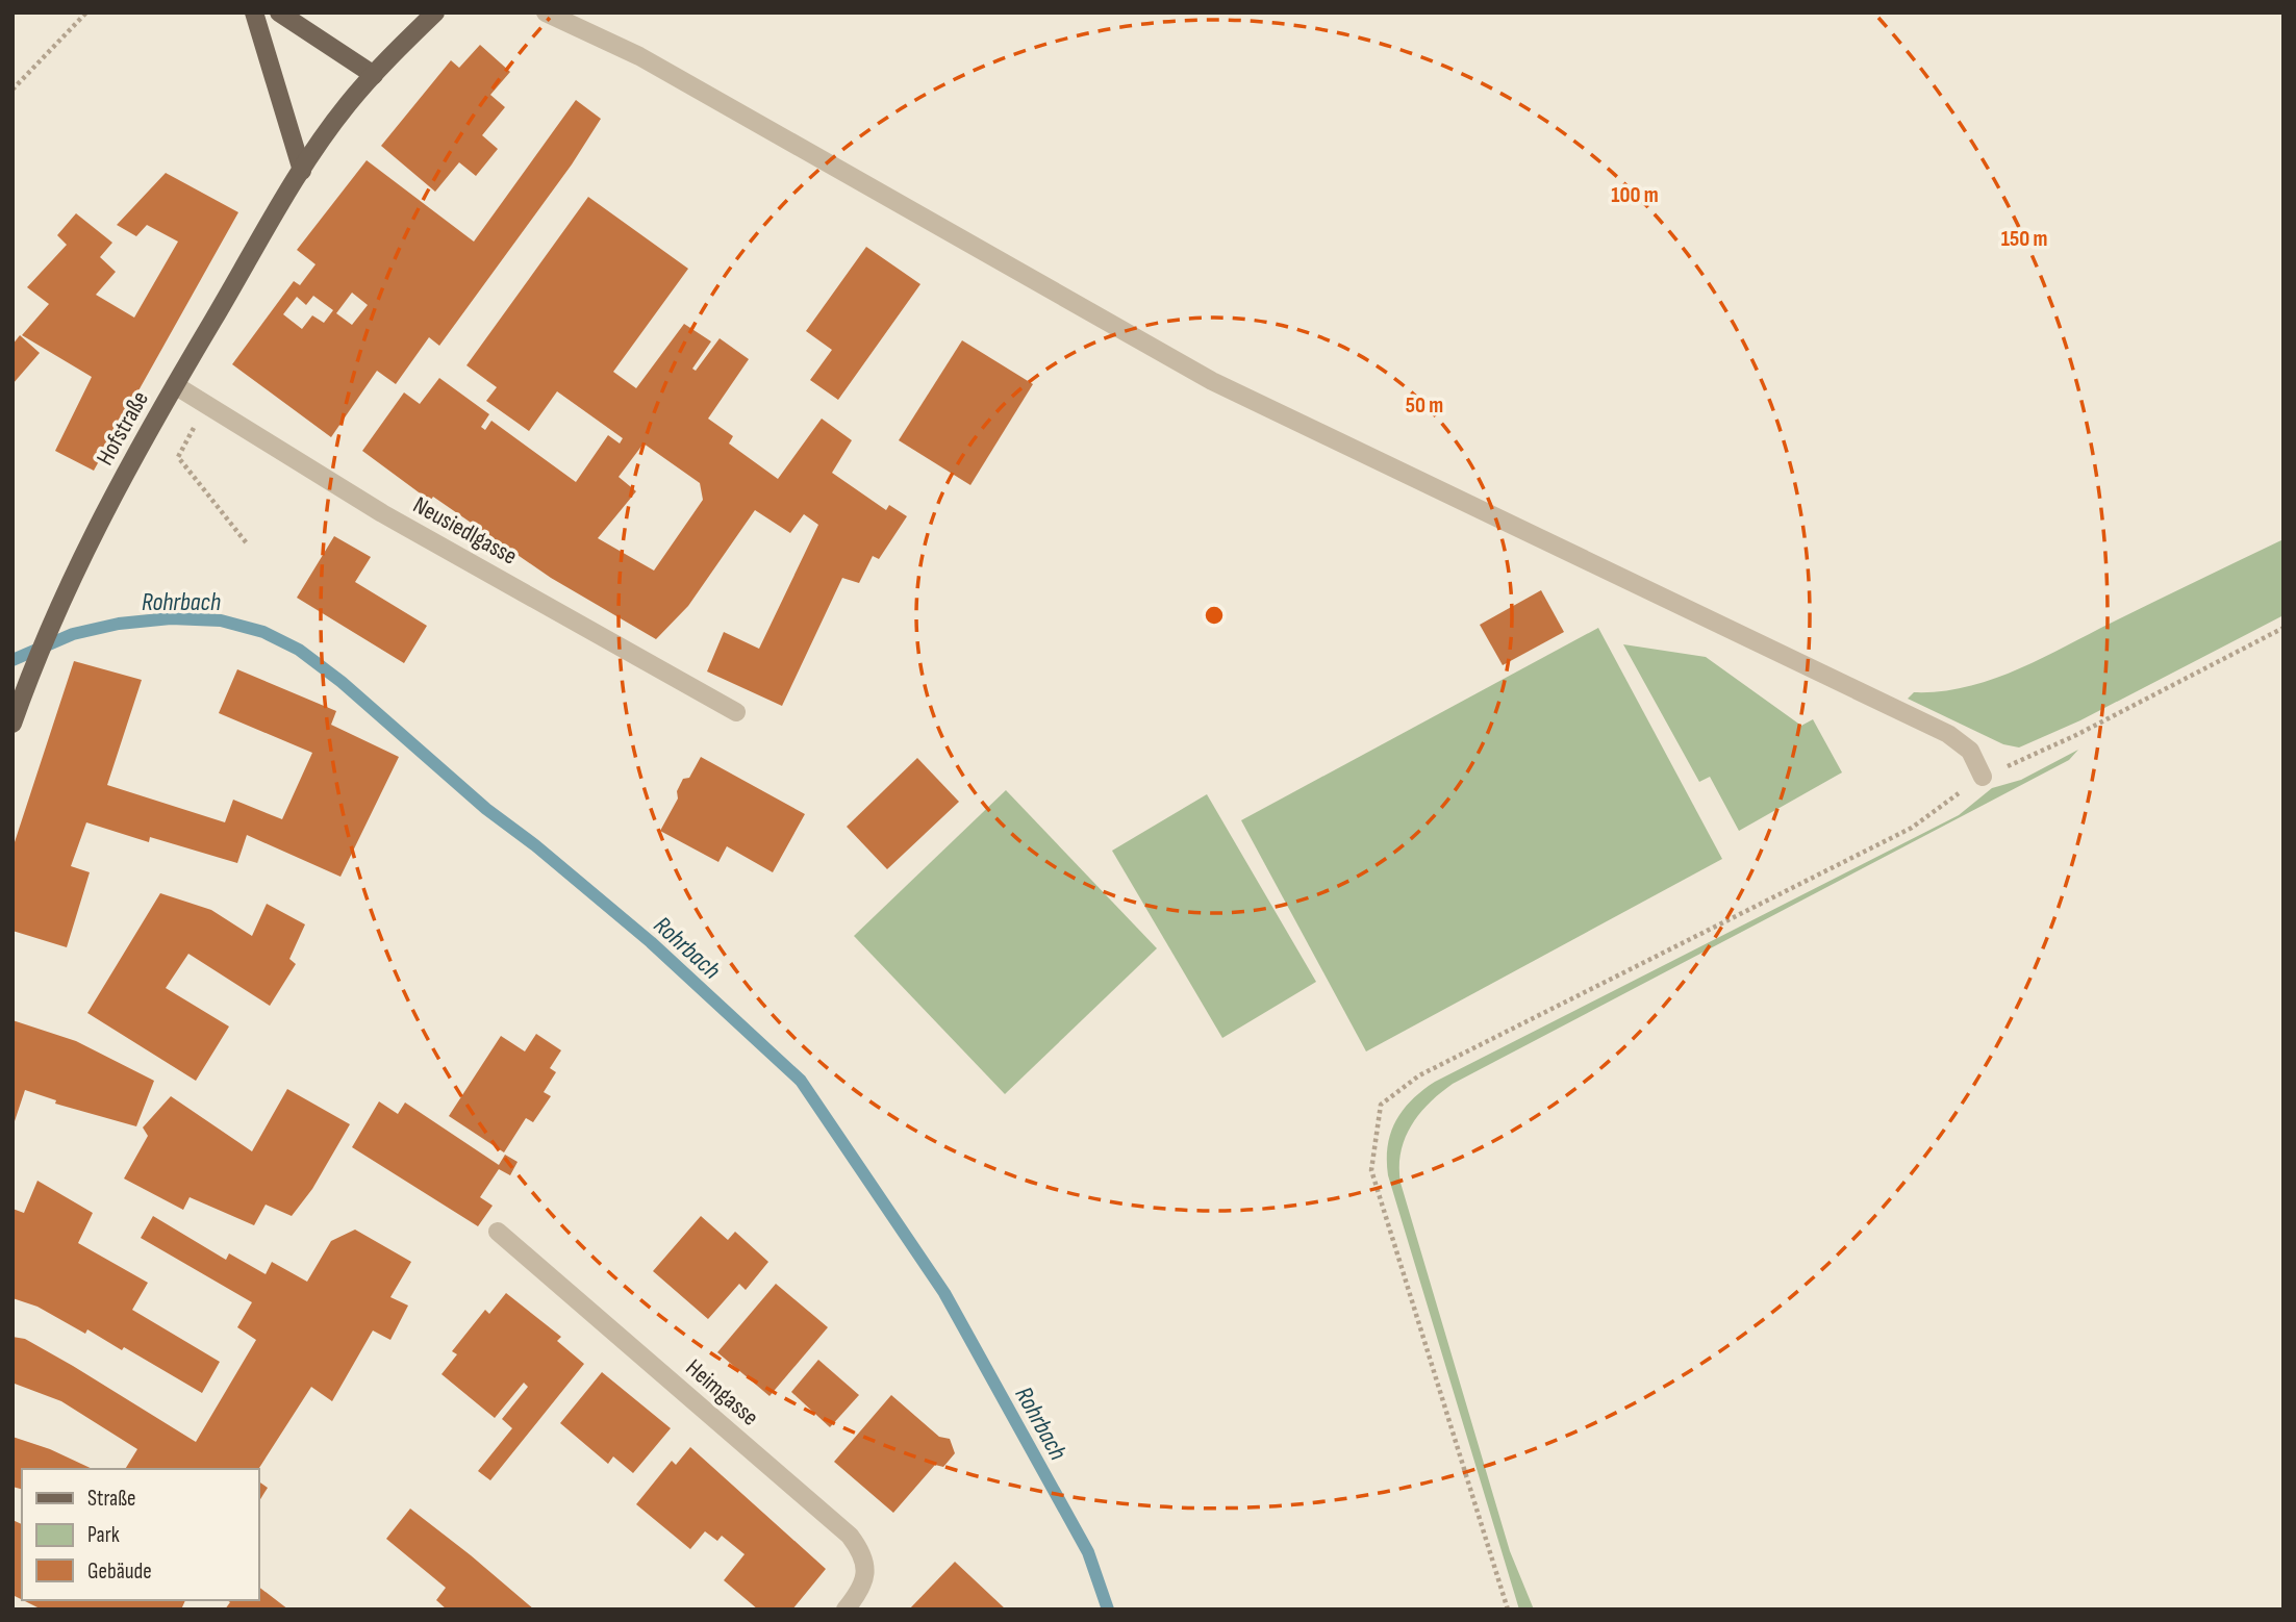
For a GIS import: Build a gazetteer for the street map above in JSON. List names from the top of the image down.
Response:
{
  "streets": {
    "main road": ["Hofstraße"],
    "street": ["Neusiedlgasse", "Heimgasse"]
  },
  "crossings": [
    ["Hofstraße", "Neusiedlgasse"]
  ],
  "water": ["Rohrbach"],
  "legend": ["Straße", "Park", "Gebäude"],
  "rings": ["100 m", "150 m", "50 m"]
}
